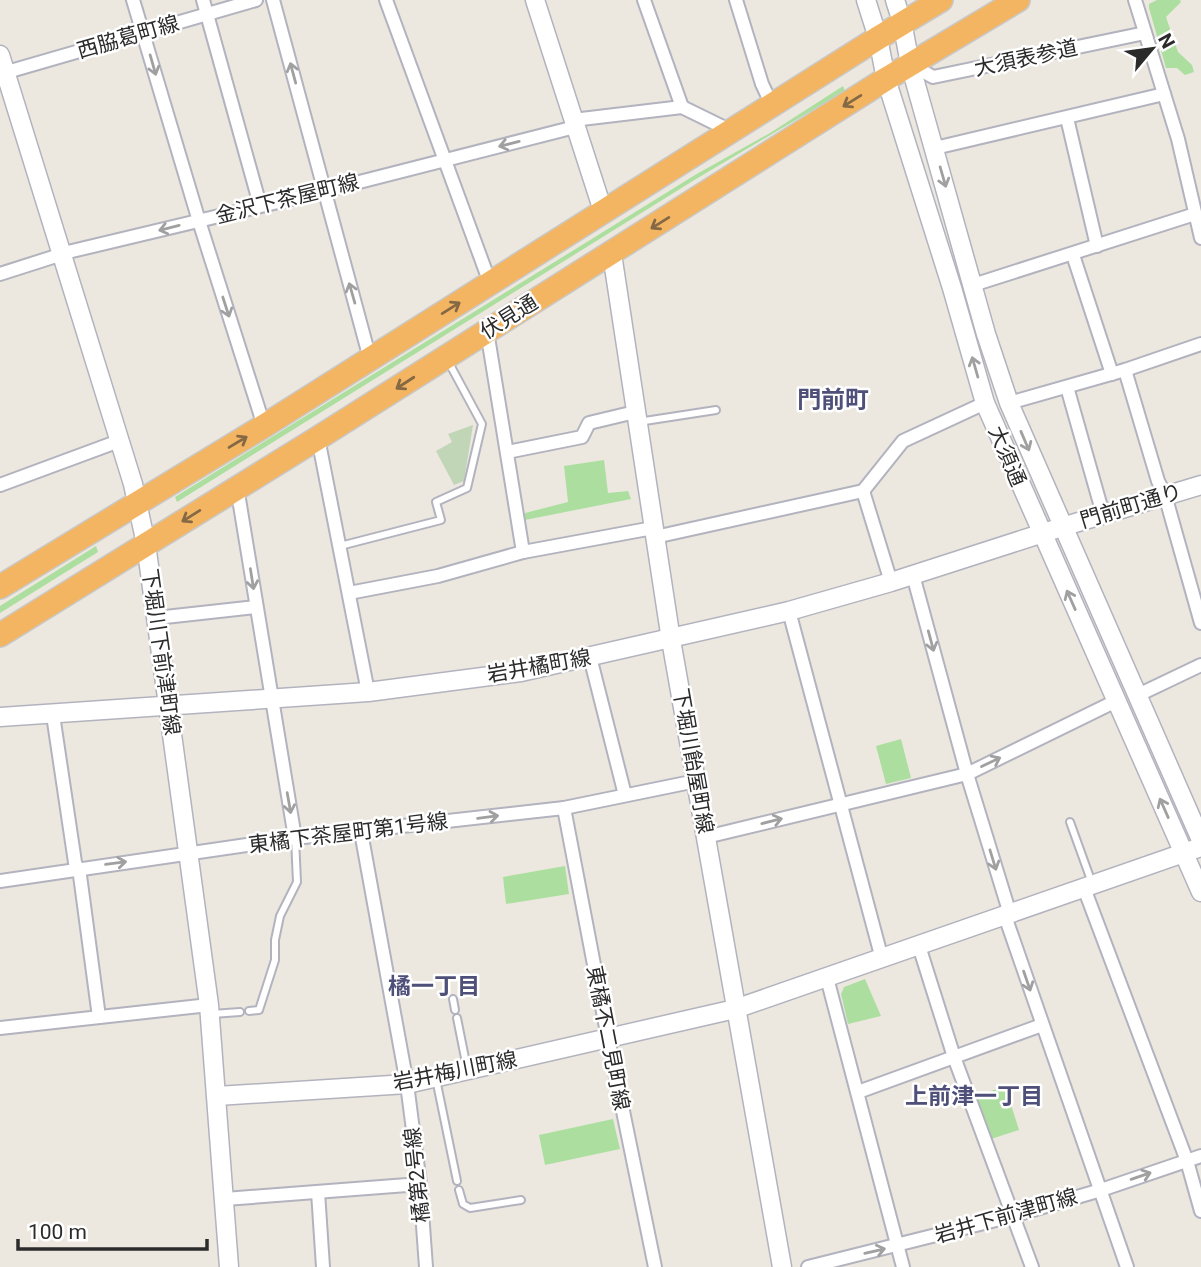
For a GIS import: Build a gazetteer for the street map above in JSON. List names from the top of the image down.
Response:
{
  "streets": {
    "highway": ["伏見通"],
    "street": [
      "西脇葛町線",
      "大須表参道",
      "金沢下茶屋町線",
      "大須通",
      "門前町通り",
      "下堀川下前津町線",
      "岩井橘町線",
      "下堀川飴屋町線",
      "東橘下茶屋町第1号線",
      "東橘不二見町線",
      "岩井梅川町線",
      "橘第2号線",
      "岩井下前津町線"
    ]
  },
  "crossings": [
    ["西脇葛町線", "下堀川下前津町線"],
    ["大須表参道", "伏見通"],
    ["大須表参道", "大須通"],
    ["金沢下茶屋町線", "下堀川下前津町線"],
    ["伏見通", "大須通"],
    ["伏見通", "下堀川下前津町線"],
    ["伏見通", "下堀川飴屋町線"],
    ["大須通", "門前町通り"],
    ["大須通", "岩井橘町線"],
    ["大須通", "岩井梅川町線"],
    ["門前町通り", "岩井橘町線"],
    ["下堀川下前津町線", "岩井橘町線"],
    ["下堀川下前津町線", "東橘下茶屋町第1号線"],
    ["下堀川下前津町線", "岩井梅川町線"],
    ["岩井橘町線", "下堀川飴屋町線"],
    ["下堀川飴屋町線", "東橘下茶屋町第1号線"],
    ["下堀川飴屋町線", "岩井梅川町線"],
    ["東橘下茶屋町第1号線", "東橘不二見町線"],
    ["東橘下茶屋町第1号線", "橘第2号線"],
    ["東橘不二見町線", "岩井梅川町線"],
    ["岩井梅川町線", "橘第2号線"]
  ],
  "one_way": ["金沢下茶屋町線", "東橘下茶屋町第1号線", "岩井下前津町線"],
  "districts": ["門前町", "橘一丁目", "上前津一丁目"],
  "scale_bar": "100 m",
  "north": "top right"
}
